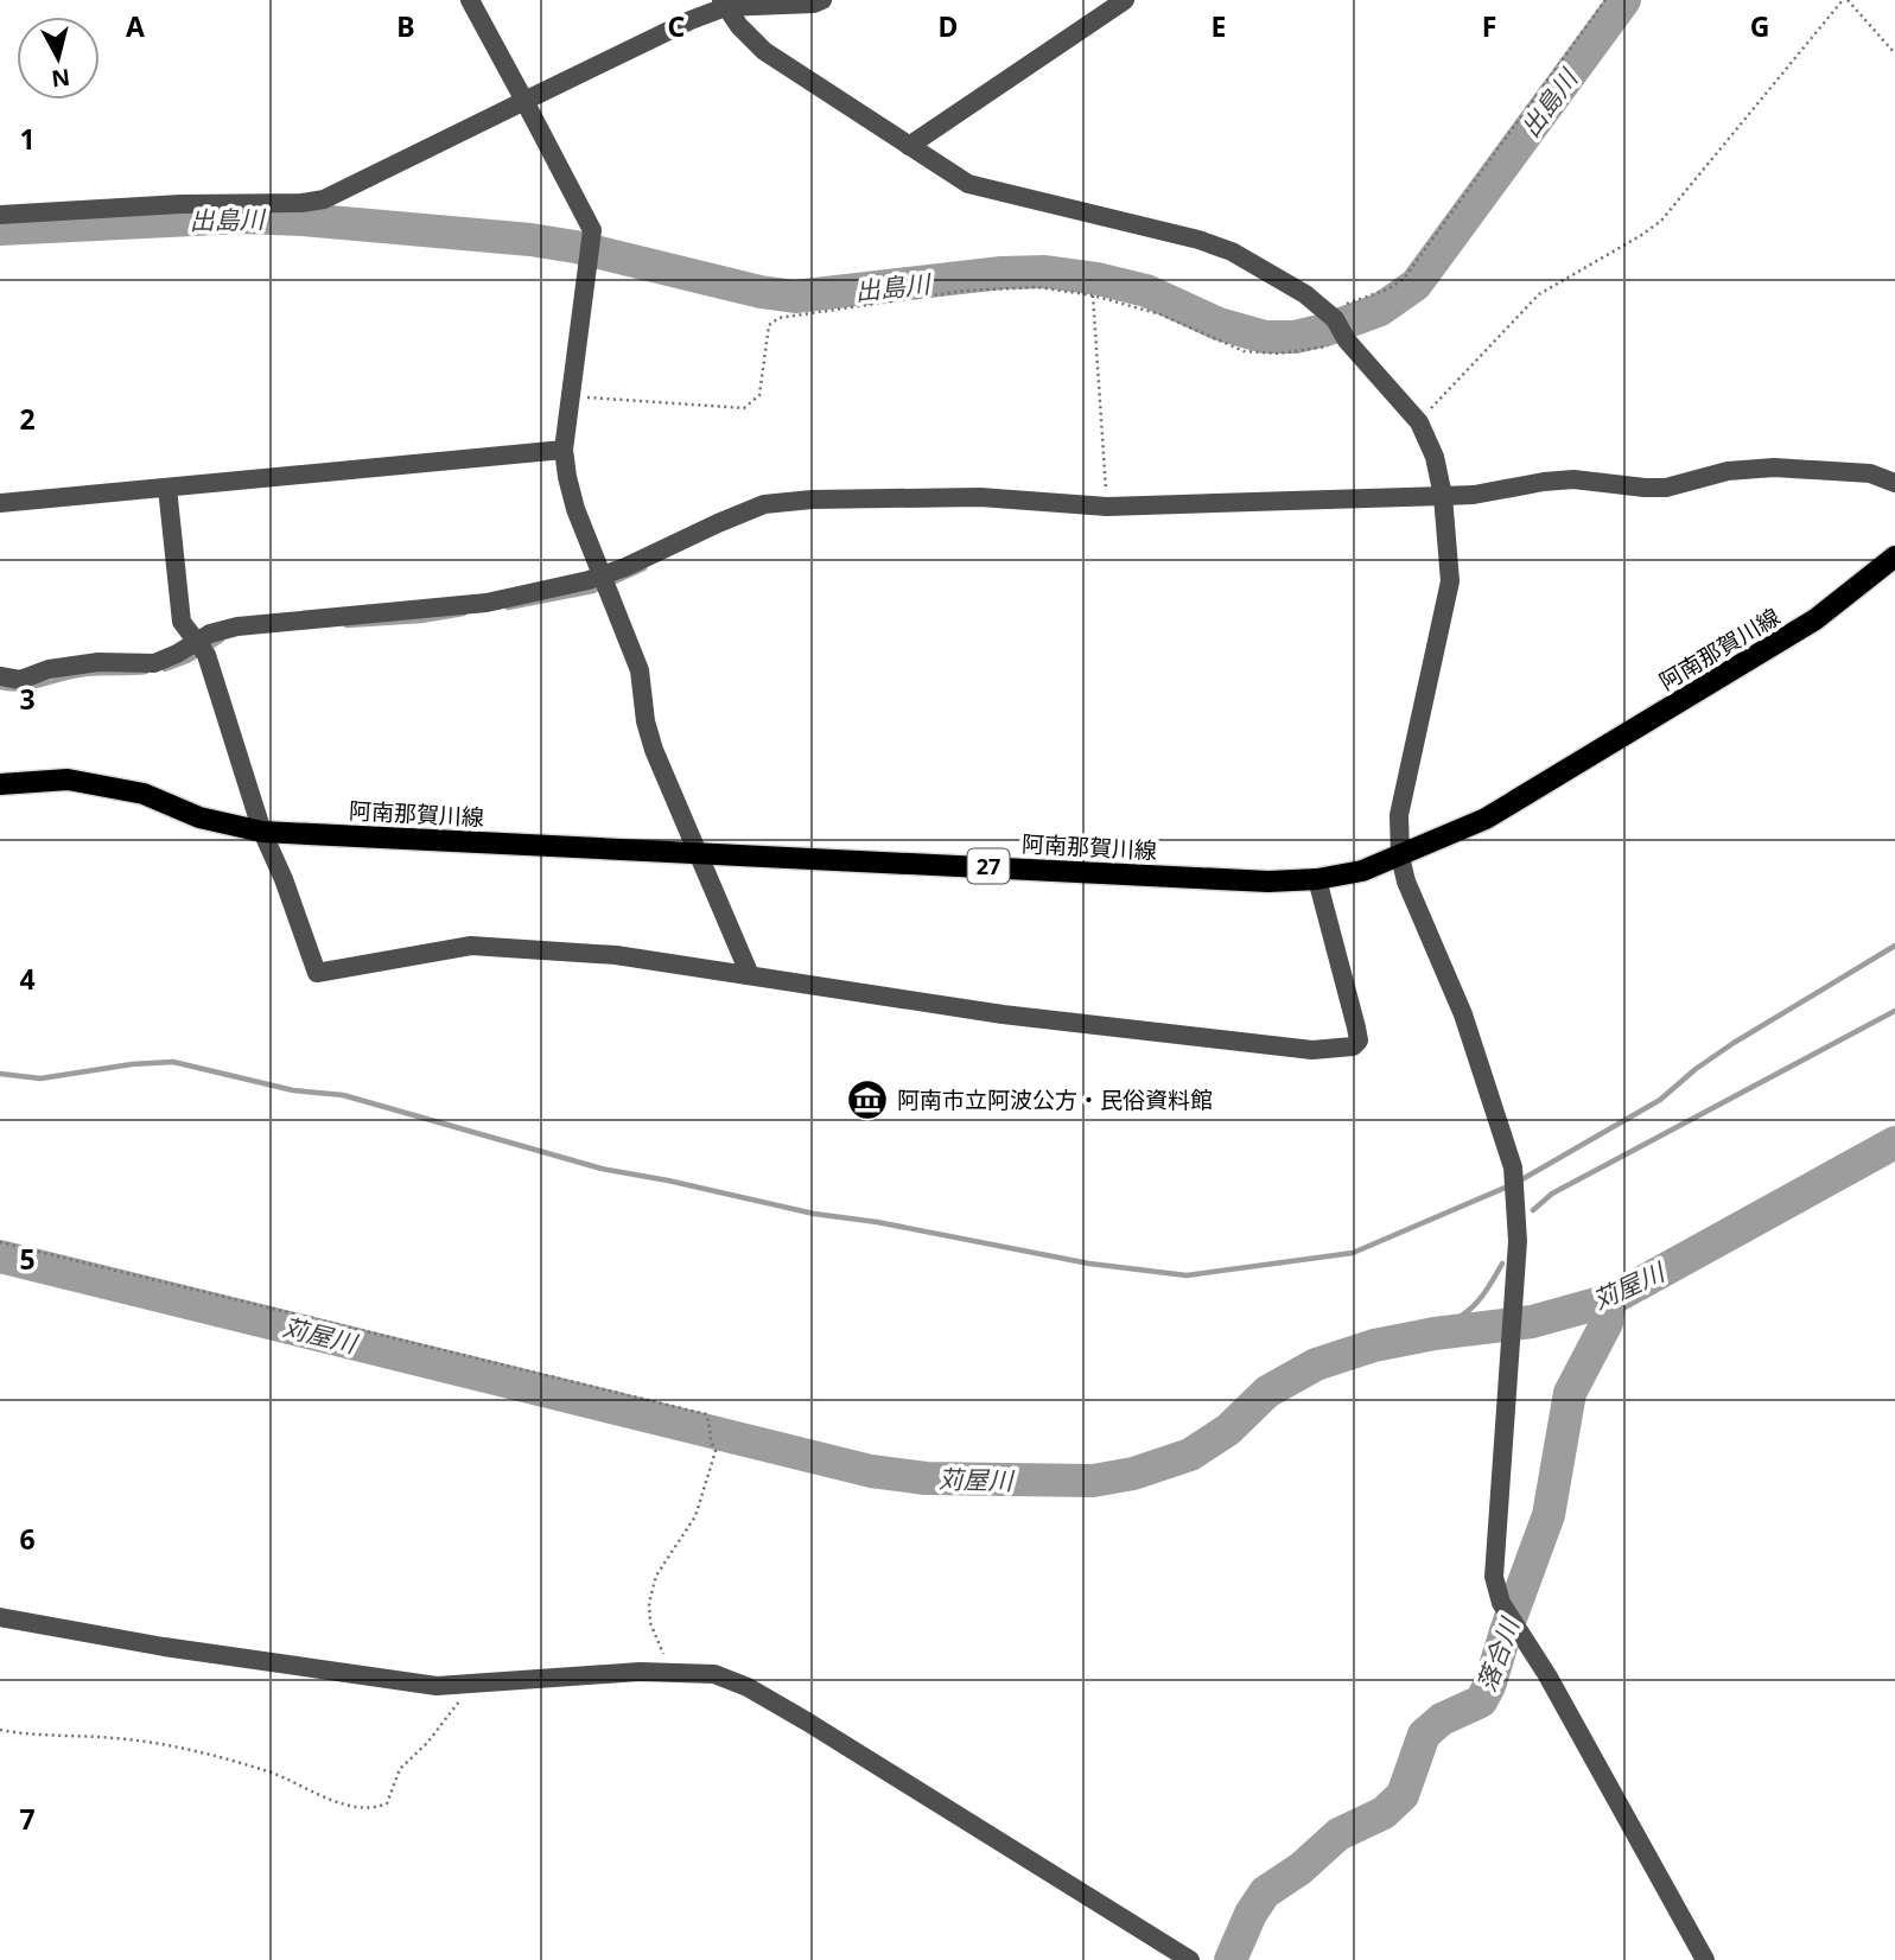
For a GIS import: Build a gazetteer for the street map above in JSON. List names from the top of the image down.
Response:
{
  "streets": {
    "main road": ["阿南那賀川線", "27"]
  },
  "water": ["出島川", "苅屋川", "落合川"],
  "places": {
    "museum": ["阿南市立阿波公方・民俗資料館"]
  },
  "north": "bottom",
  "grid": {
    "columns": [
      "A",
      "B",
      "C",
      "D",
      "E",
      "F",
      "G"
    ],
    "rows": [
      "1",
      "2",
      "3",
      "4",
      "5",
      "6",
      "7"
    ]
  }
}
